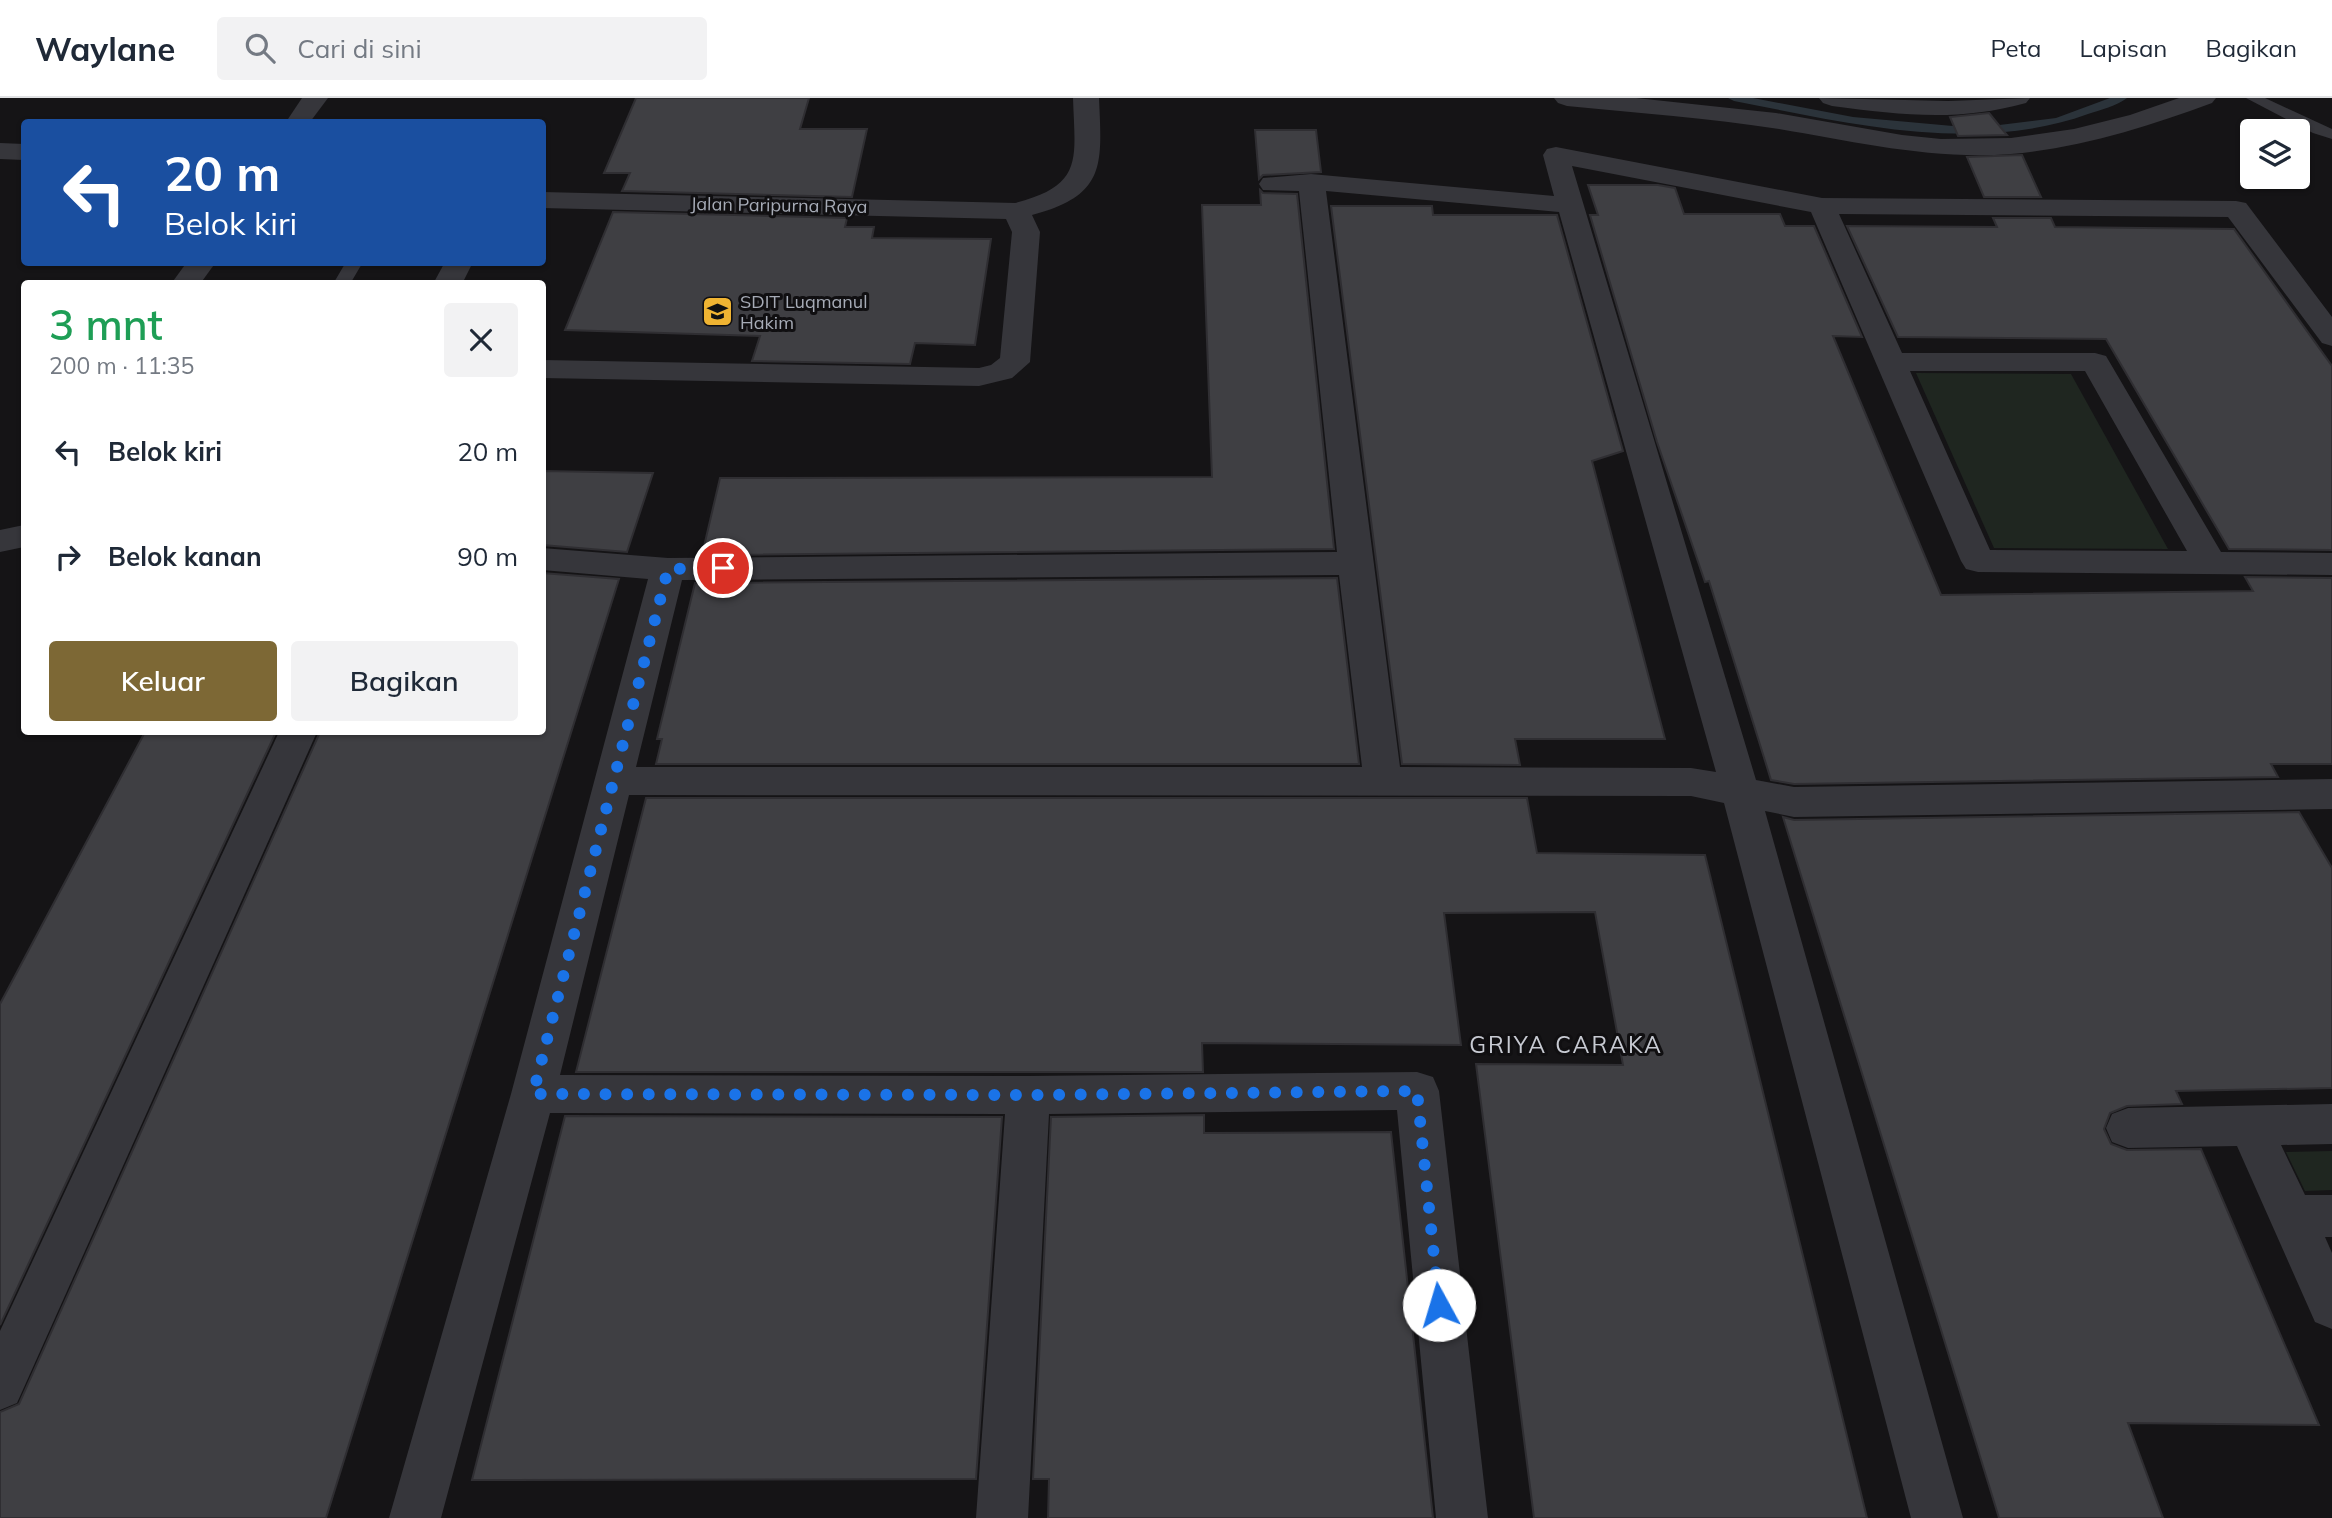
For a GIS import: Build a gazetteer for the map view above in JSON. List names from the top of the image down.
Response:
{
  "streets": {
    "street": ["Jalan Paripurna Raya"]
  },
  "districts": ["GRIYA CARAKA"],
  "places": {
    "school or university": ["SDIT Luqmanul Hakim"]
  },
  "page": {
    "header": "Waylane",
    "search": "Cari di sini",
    "nav": ["Peta", "Lapisan", "Bagikan"],
    "turn": ["20 m", "Belok kiri"],
    "heading": ["3 mnt", "200 m · 11:35"],
    "list": [
      {
        "name": "Belok kiri",
        "value": "20 m"
      },
      {
        "name": "Belok kanan",
        "value": "90 m"
      }
    ],
    "buttons": ["Keluar", "Bagikan"]
  }
}
